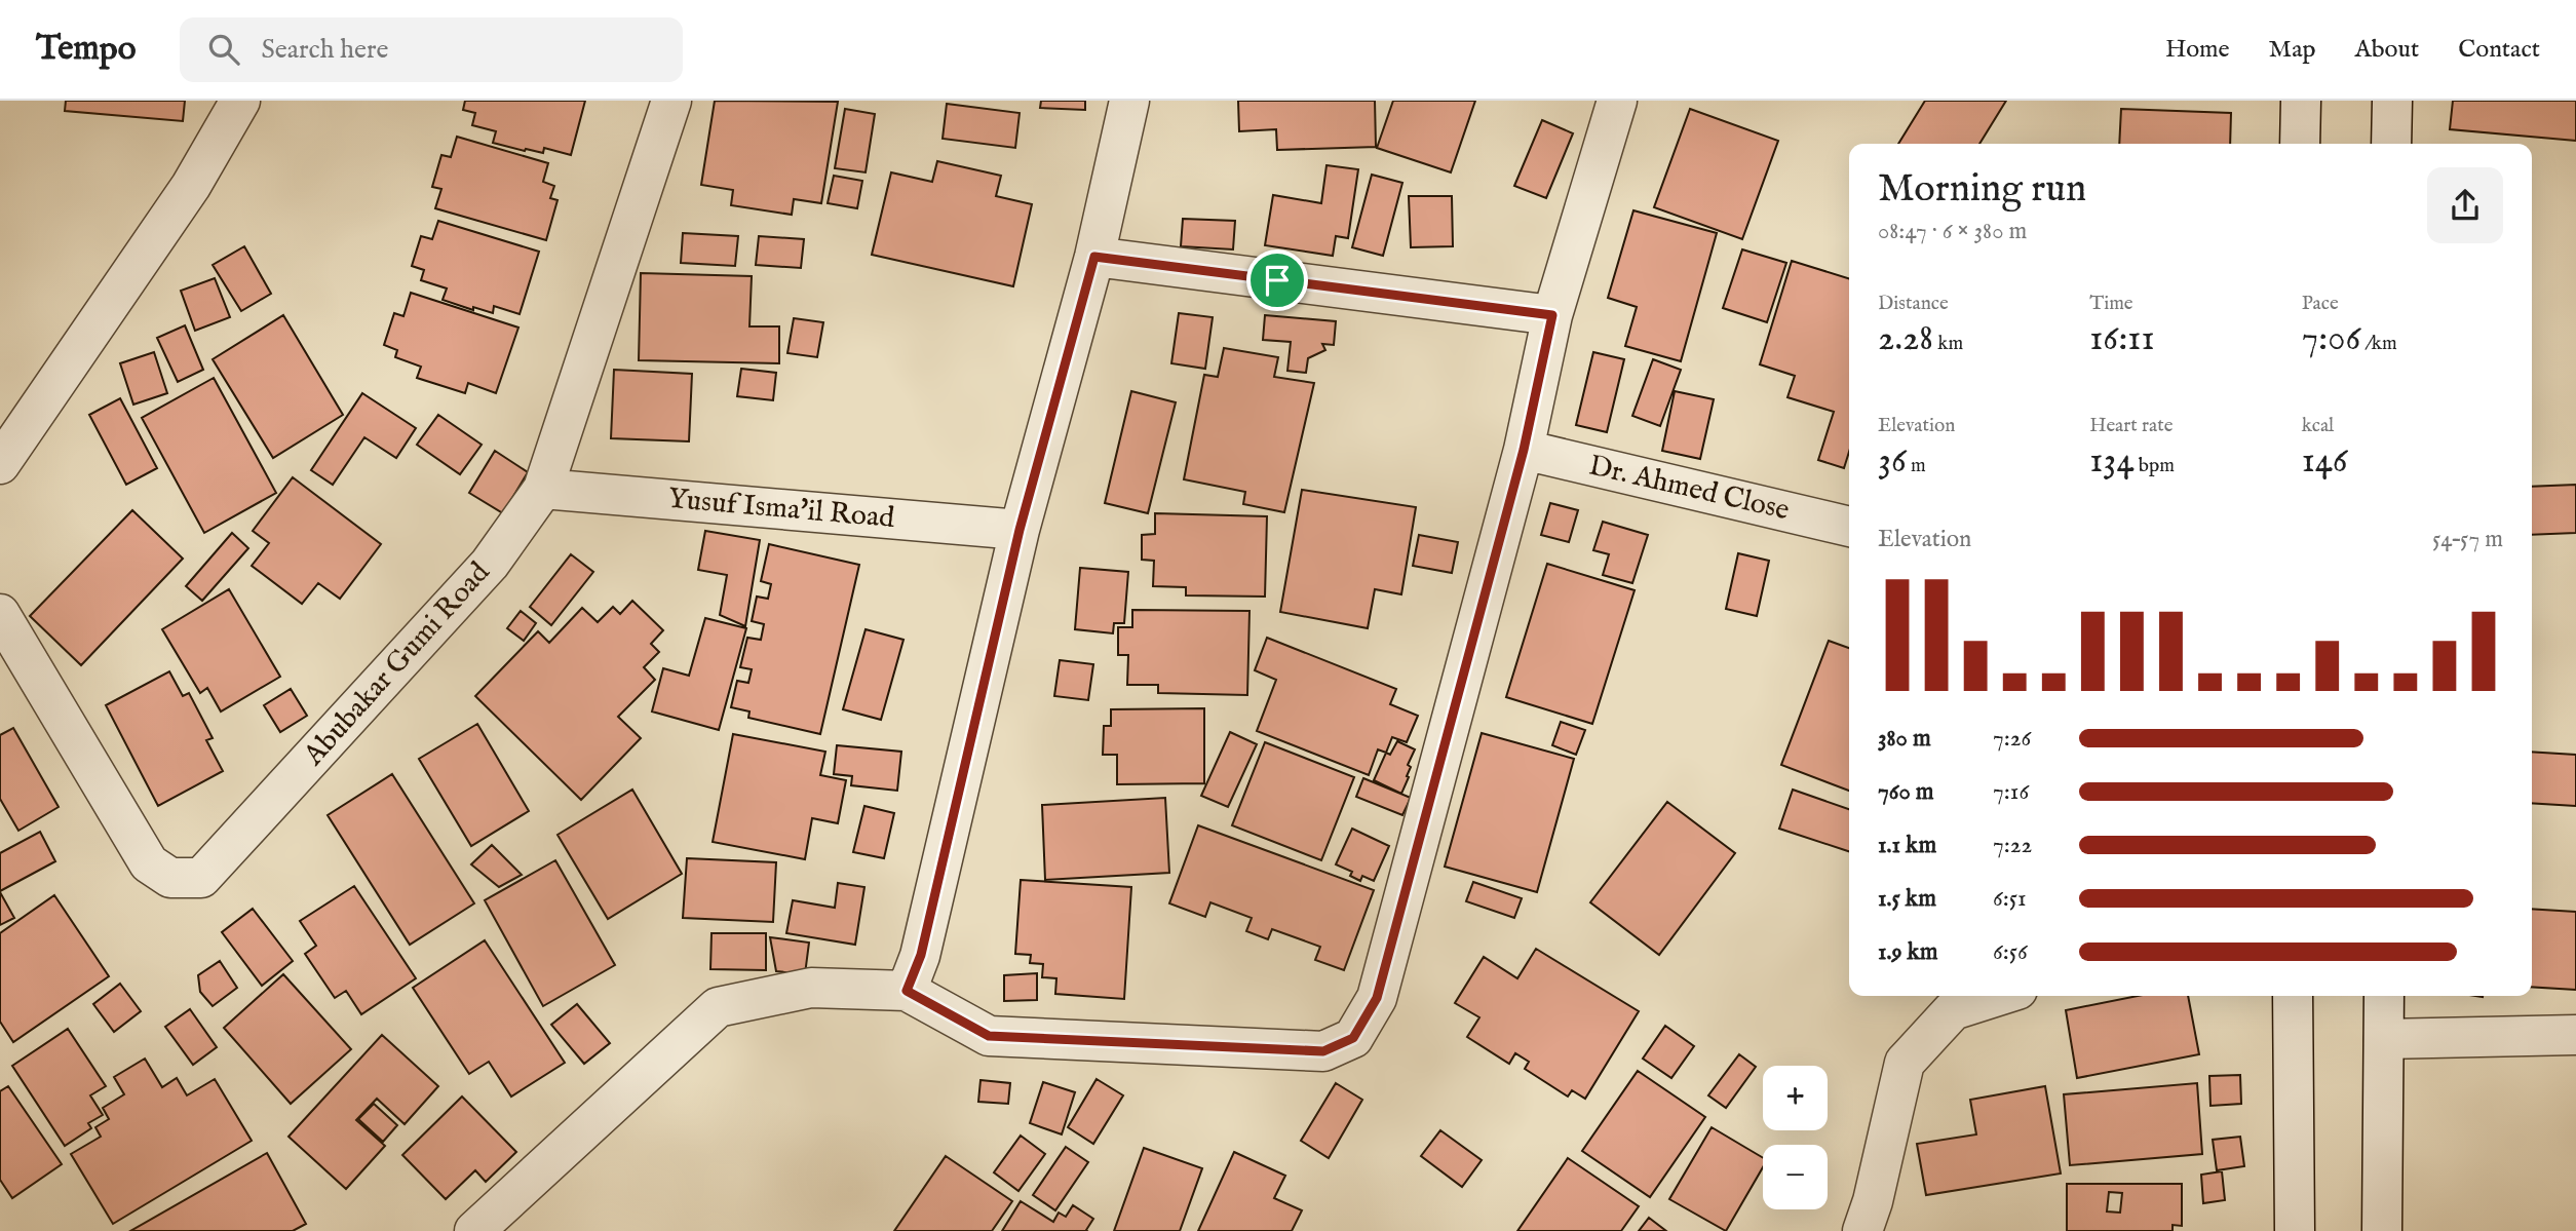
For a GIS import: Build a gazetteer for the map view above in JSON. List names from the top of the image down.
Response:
{
  "streets": {
    "street": ["Dr. Ahmed Close", "Yusuf Isma'il Road", "Abubakar Gumi Road"]
  },
  "crossings": [
    ["Yusuf Isma'il Road", "Abubakar Gumi Road"]
  ],
  "page": {
    "header": "Tempo",
    "search": "Search here",
    "nav": [
      "Home",
      "Map",
      "About",
      "Contact"
    ],
    "heading": ["Morning run", "08:47 · 6 × 380 m"],
    "stats": [
      ["Distance", "2.28 km"],
      ["Time", "16:11"],
      ["Pace", "7:06 /km"],
      ["Elevation", "36 m"],
      ["Heart rate", "134 bpm"],
      ["kcal", "146"]
    ],
    "chart": ["Elevation", "54–57 m"],
    "list": [
      {
        "name": "380 m",
        "note": "7:26"
      },
      {
        "name": "760 m",
        "note": "7:16"
      },
      {
        "name": "1.1 km",
        "note": "7:22"
      },
      {
        "name": "1.5 km",
        "note": "6:51"
      },
      {
        "name": "1.9 km",
        "note": "6:56"
      }
    ],
    "map_buttons": ["+", "−"]
  }
}
